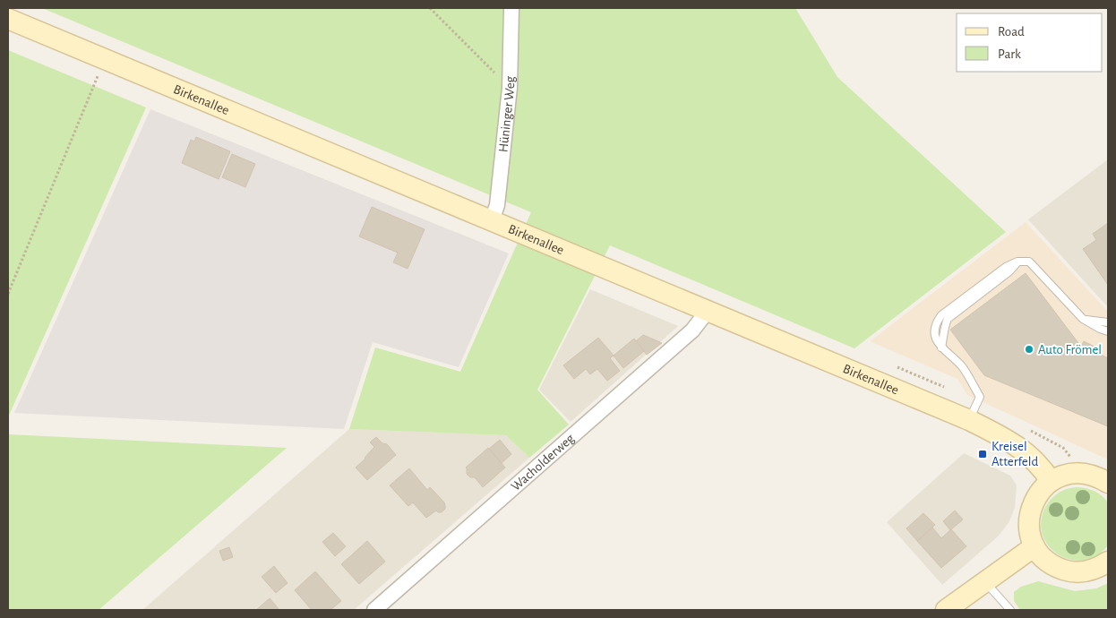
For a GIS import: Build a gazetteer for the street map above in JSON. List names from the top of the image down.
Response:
{
  "streets": {
    "street": ["Birkenallee", "Hüninger Weg", "Wacholderweg"]
  },
  "crossings": [
    ["Birkenallee", "Hüninger Weg"],
    ["Birkenallee", "Wacholderweg"]
  ],
  "places": {
    "other": ["Auto Frömel"],
    "transit": ["Kreisel Atterfeld"]
  },
  "legend": ["Road", "Park"]
}
